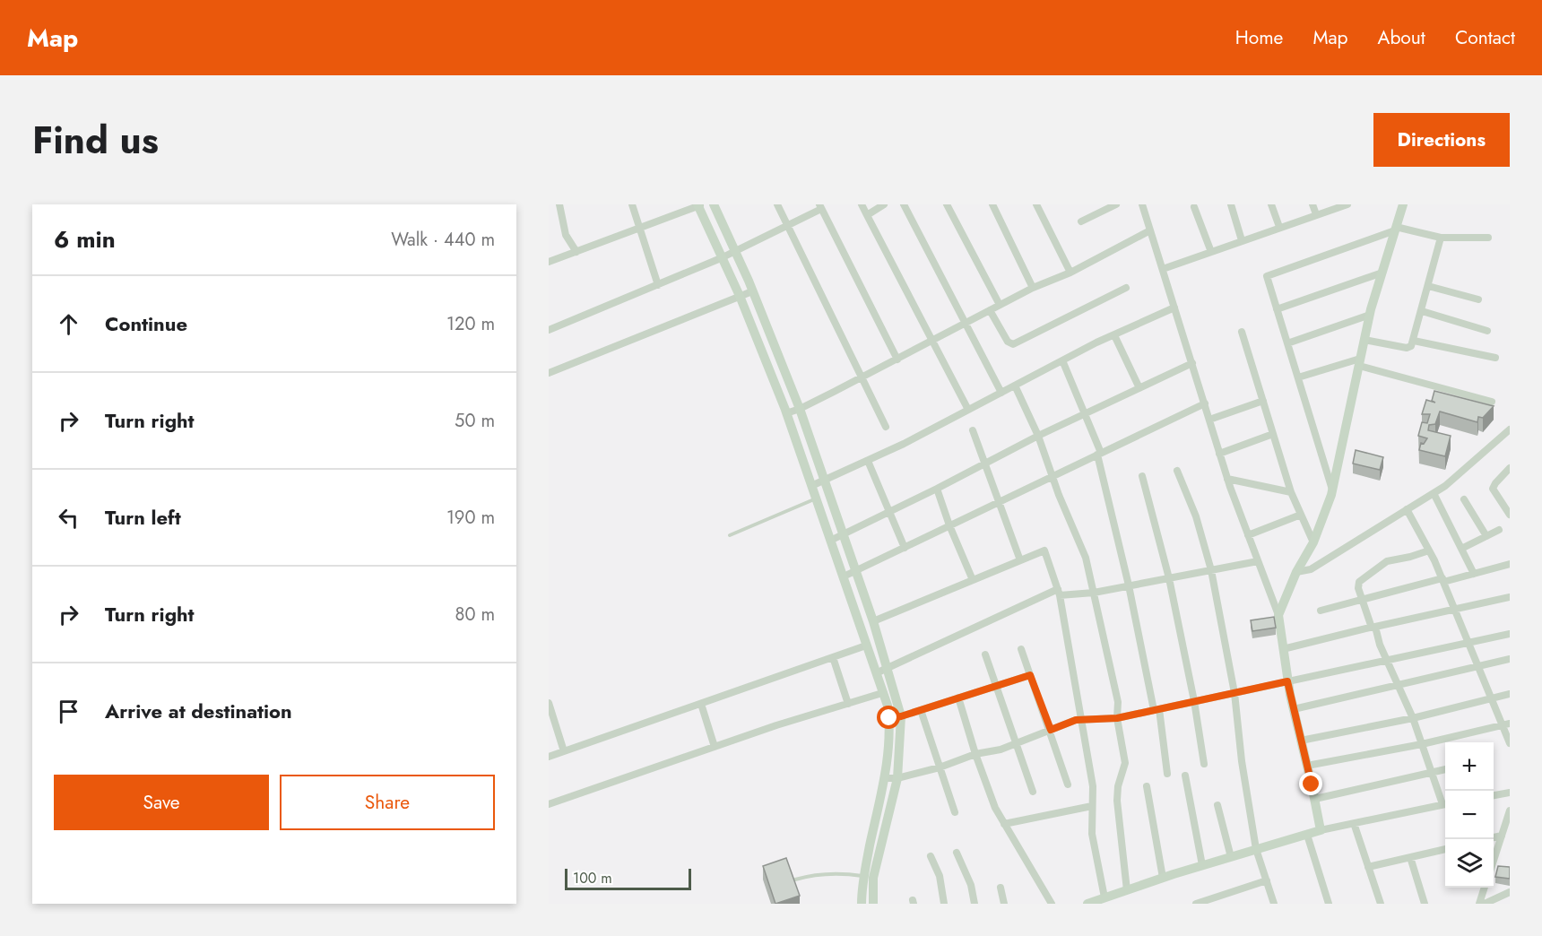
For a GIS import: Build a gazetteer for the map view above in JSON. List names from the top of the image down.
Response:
{
  "scale_bar": "100 m",
  "page": {
    "header": "Map",
    "nav": [
      "Home",
      "Map",
      "About",
      "Contact"
    ],
    "title": "Find us",
    "buttons": [
      "Directions",
      ["Save", "Share"]
    ],
    "heading": ["6 min", "Walk · 440 m"],
    "list": [
      ["Continue", "120 m"],
      ["Turn right", "50 m"],
      ["Turn left", "190 m"],
      ["Turn right", "80 m"],
      "Arrive at destination"
    ],
    "map_buttons": ["+", "−"],
    "scale": "100 m"
  }
}
